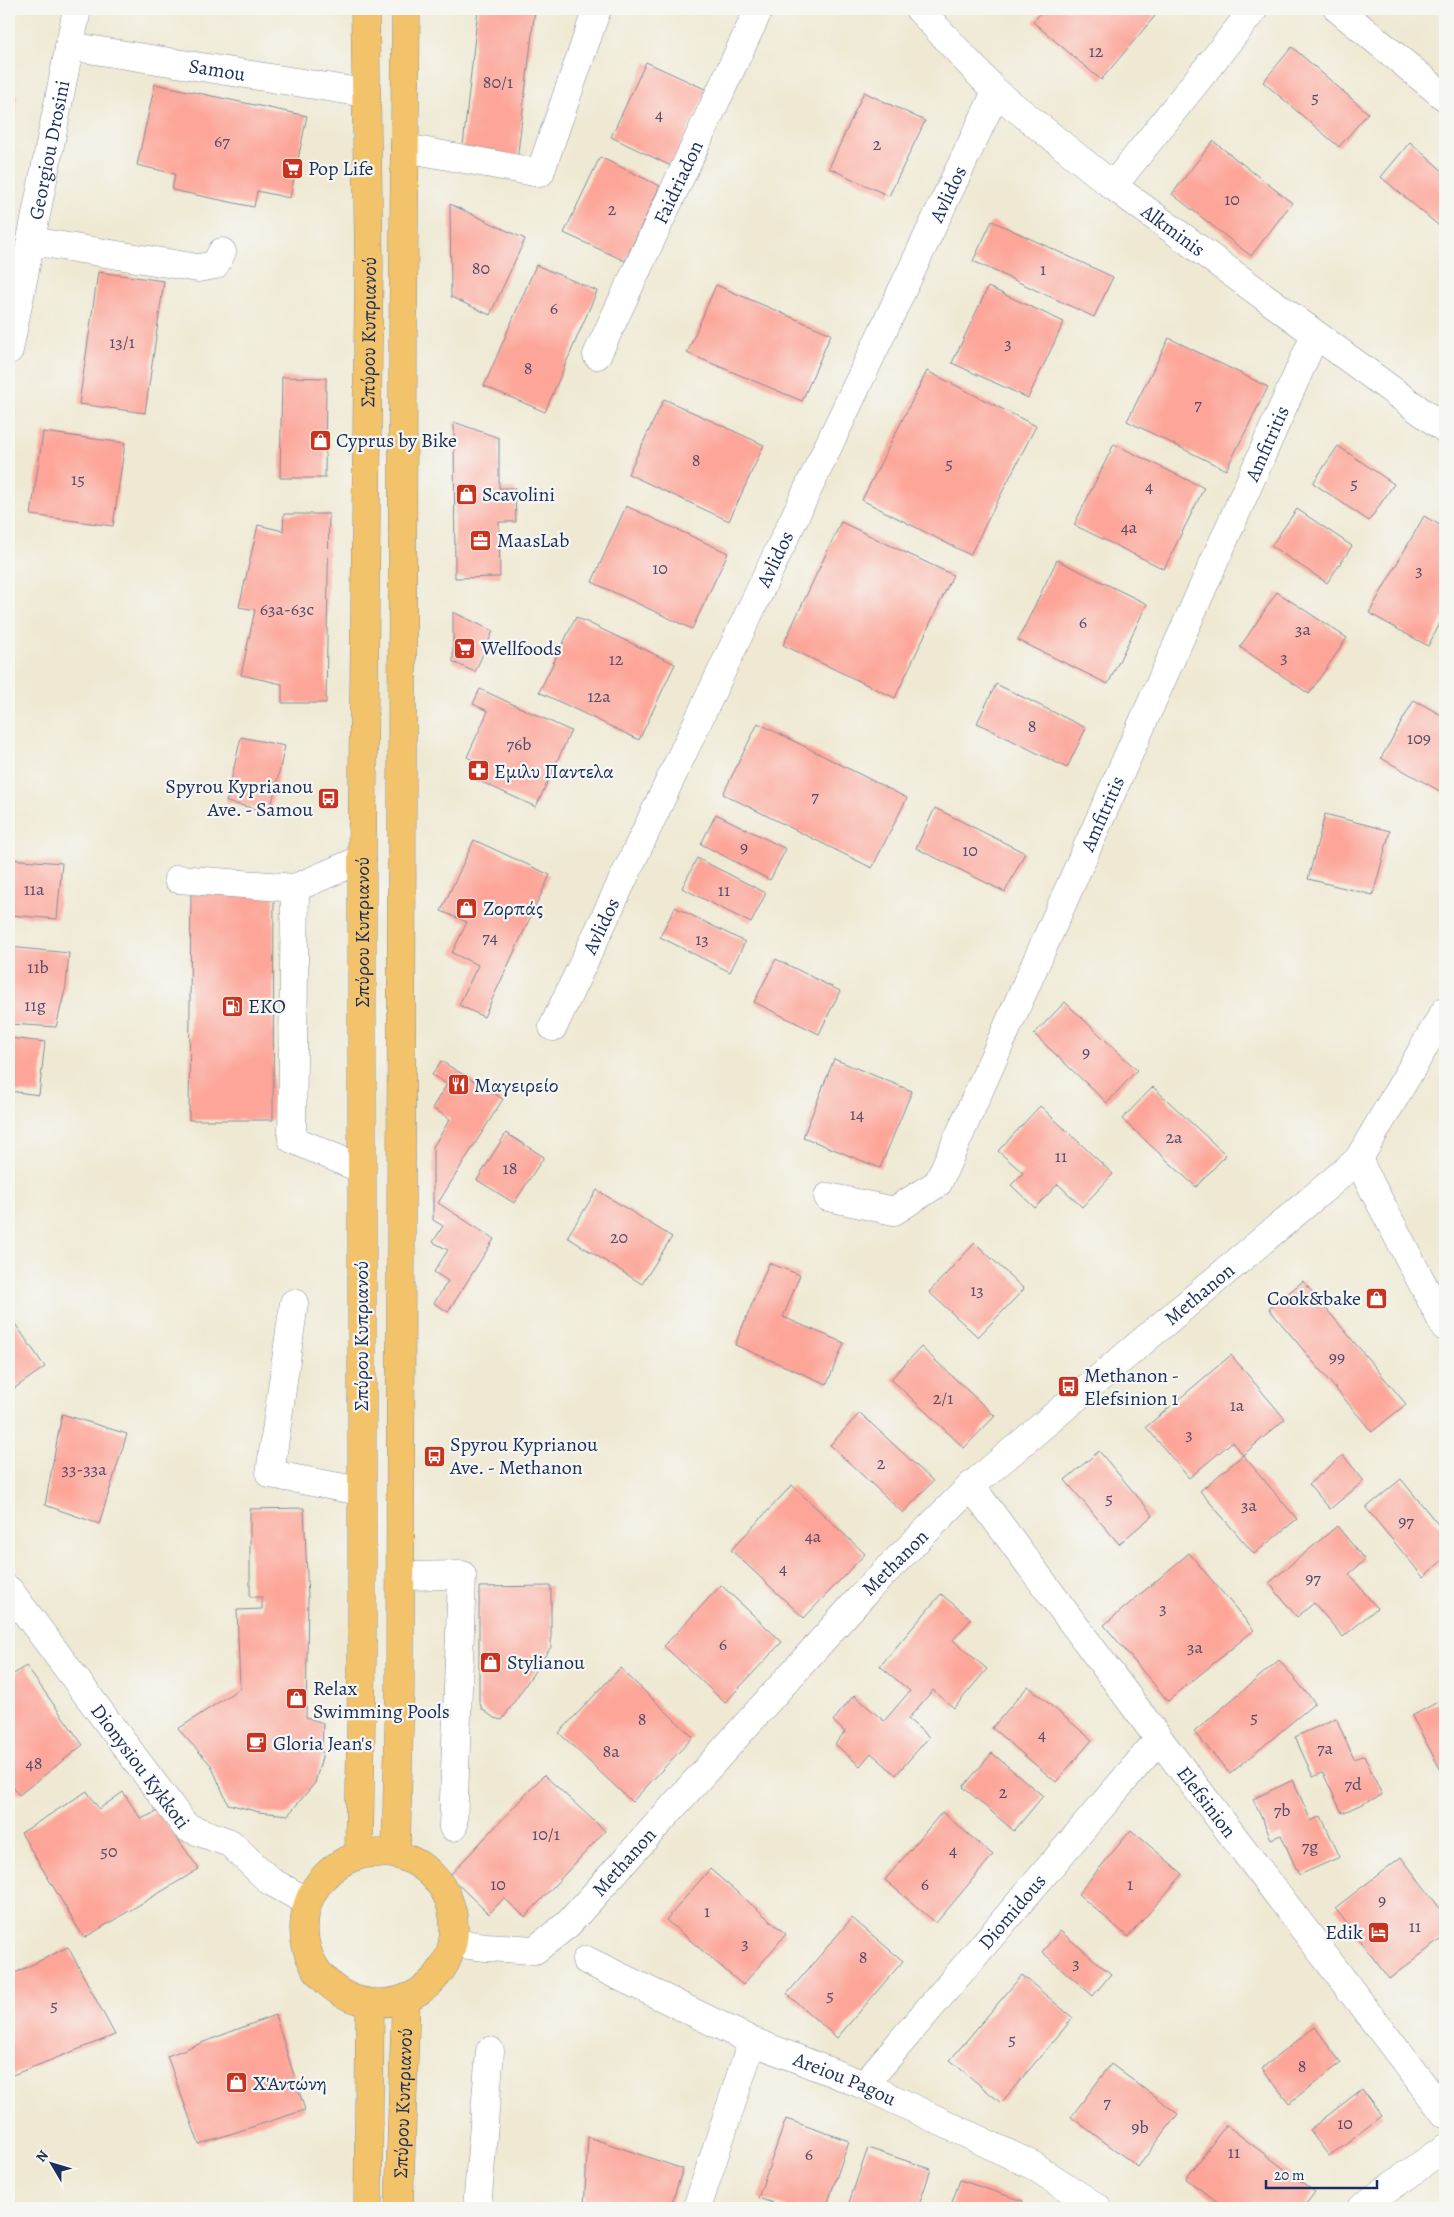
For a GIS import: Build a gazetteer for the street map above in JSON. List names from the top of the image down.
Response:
{
  "streets": {
    "main road": ["Σπύρου Κυπριανού"],
    "street": [
      "Samou",
      "Georgiou Drosini",
      "Faidriadon",
      "Avlidos",
      "Alkminis",
      "Amfitritis",
      "Methanon",
      "Dionysiou Kykkoti",
      "Elefsinion",
      "Diomidous",
      "Areiou Pagou"
    ]
  },
  "crossings": [
    ["Samou", "Georgiou Drosini"],
    ["Samou", "Σπύρου Κυπριανού"],
    ["Avlidos", "Alkminis"],
    ["Alkminis", "Amfitritis"],
    ["Σπύρου Κυπριανού", "Methanon"],
    ["Σπύρου Κυπριανού", "Dionysiou Kykkoti"],
    ["Methanon", "Dionysiou Kykkoti"],
    ["Methanon", "Elefsinion"],
    ["Elefsinion", "Diomidous"],
    ["Diomidous", "Areiou Pagou"]
  ],
  "places": {
    "supermarket": ["Pop Life", "Wellfoods"],
    "shop": [
      "Cyprus by Bike",
      "Scavolini",
      "Ζορπάς",
      "Cook&bake",
      "Stylianou",
      "Relax Swimming Pools",
      "Χ'Αντώνη"
    ],
    "office": ["MaasLab"],
    "pharmacy": ["Εμιλυ Παντελα"],
    "bus stop": ["Spyrou Kyprianou Ave. - Samou", "Methanon - Elefsinion 1", "Spyrou Kyprianou Ave. - Methanon"],
    "fuel station": ["EKO"],
    "restaurant": ["Μαγειρείο"],
    "cafe": ["Gloria Jean's"],
    "hotel": ["Edik"]
  },
  "house_numbers": [
    "12",
    "80/1",
    "5",
    "4",
    "67",
    "2",
    "10",
    "2",
    "80",
    "1",
    "6",
    "13/1",
    "3",
    "8",
    "7",
    "8",
    "5",
    "15",
    "5",
    "4",
    "4a",
    "10",
    "3",
    "63a-63c",
    "6",
    "3a",
    "3",
    "12",
    "12a",
    "8",
    "109",
    "76b",
    "7",
    "9",
    "10",
    "11a",
    "11",
    "74",
    "13",
    "11b",
    "11g",
    "9",
    "14",
    "2a",
    "11",
    "18",
    "20",
    "13",
    "99",
    "2/1",
    "1a",
    "3",
    "2",
    "33-33a",
    "5",
    "3a",
    "97",
    "4a",
    "4",
    "97",
    "3",
    "6",
    "3a",
    "5",
    "8",
    "4",
    "7a",
    "8a",
    "48",
    "7d",
    "2",
    "7b",
    "10/1",
    "7g",
    "4",
    "50",
    "10",
    "6",
    "1",
    "9",
    "1",
    "11",
    "3",
    "8",
    "3",
    "5",
    "5",
    "5",
    "8",
    "7",
    "10",
    "9b",
    "11",
    "6"
  ],
  "scale_bar": "20 m",
  "north": "top left"
}
